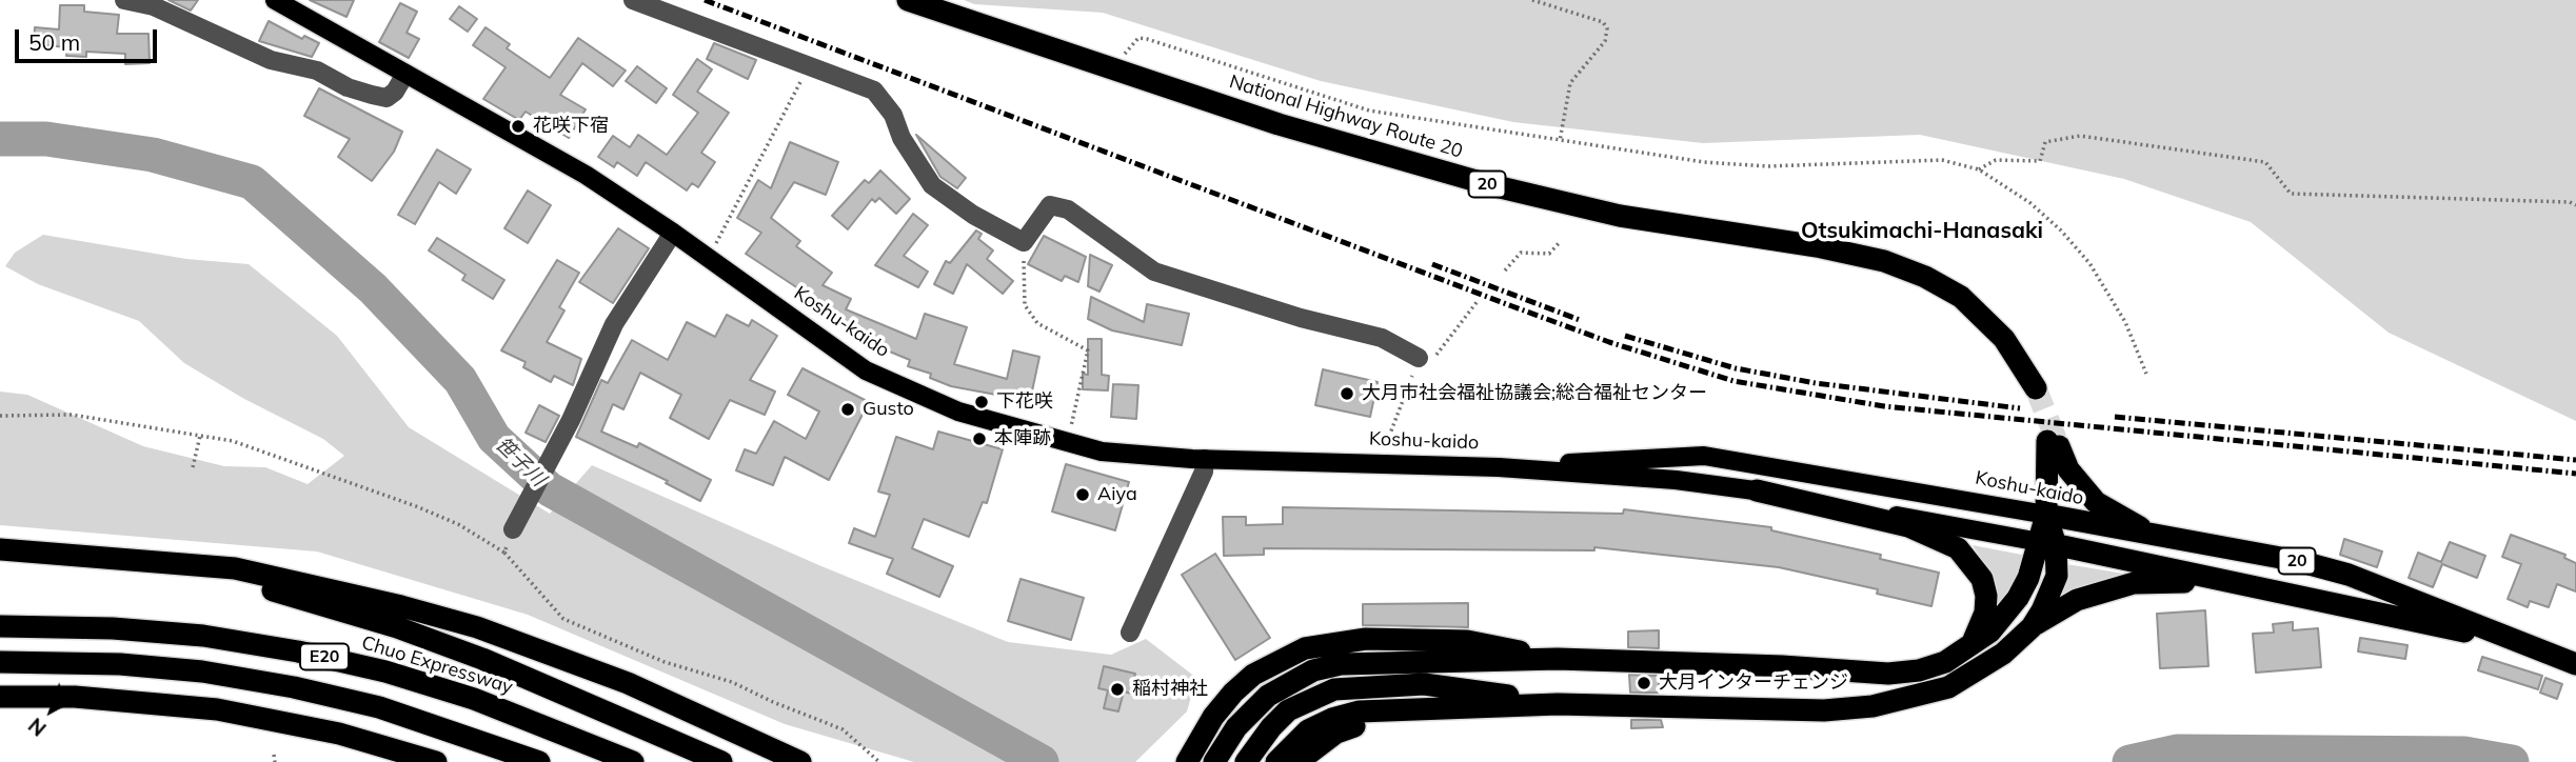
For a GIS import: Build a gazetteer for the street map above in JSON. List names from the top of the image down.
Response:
{
  "streets": {
    "highway": [
      "National Highway Route 20",
      "20",
      "Koshu-kaido",
      "E20",
      "Chuo Expressway"
    ]
  },
  "districts": ["Otsukimachi-Hanasaki"],
  "water": ["笹子川"],
  "places": [
    "花咲下宿",
    "大月市社会福祉協議会;総合福祉センター",
    "下花咲",
    "Gusto",
    "本陣跡",
    "Aiya",
    "大月インターチェンジ",
    "稲村神社"
  ],
  "scale_bar": "50 m",
  "north": "bottom left"
}
